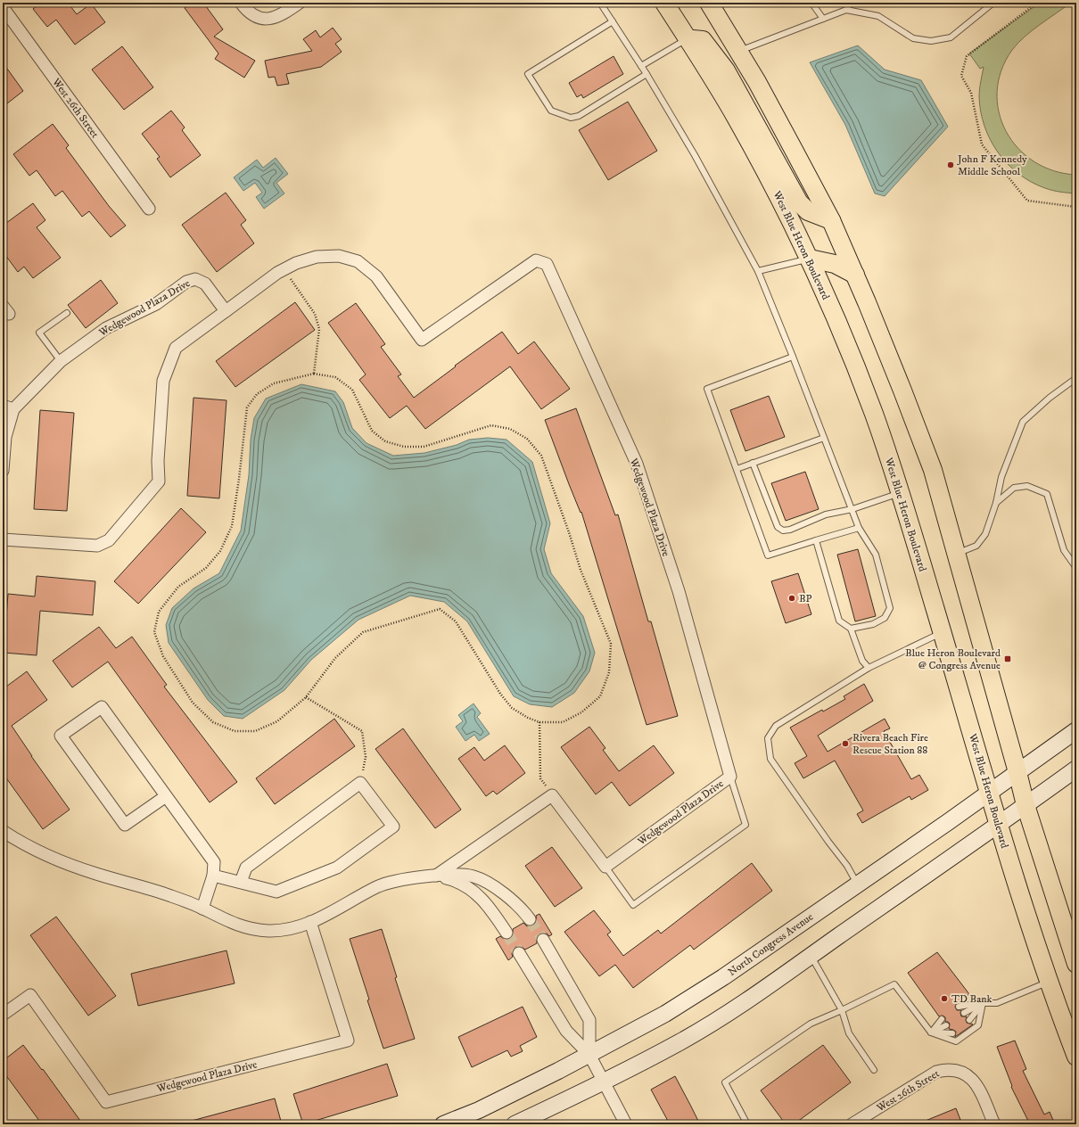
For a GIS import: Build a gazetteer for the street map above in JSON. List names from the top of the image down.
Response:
{
  "streets": {
    "main road": ["West Blue Heron Boulevard"],
    "street": ["West 26th Street", "Wedgewood Plaza Drive", "North Congress Avenue"]
  },
  "crossings": [
    ["West Blue Heron Boulevard", "North Congress Avenue"]
  ],
  "places": {
    "other": [
      "John F Kennedy Middle School",
      "BP",
      "Rivera Beach Fire Rescue Station 88",
      "TD Bank"
    ],
    "transit": ["Blue Heron Boulevard @ Congress Avenue"]
  }
}
